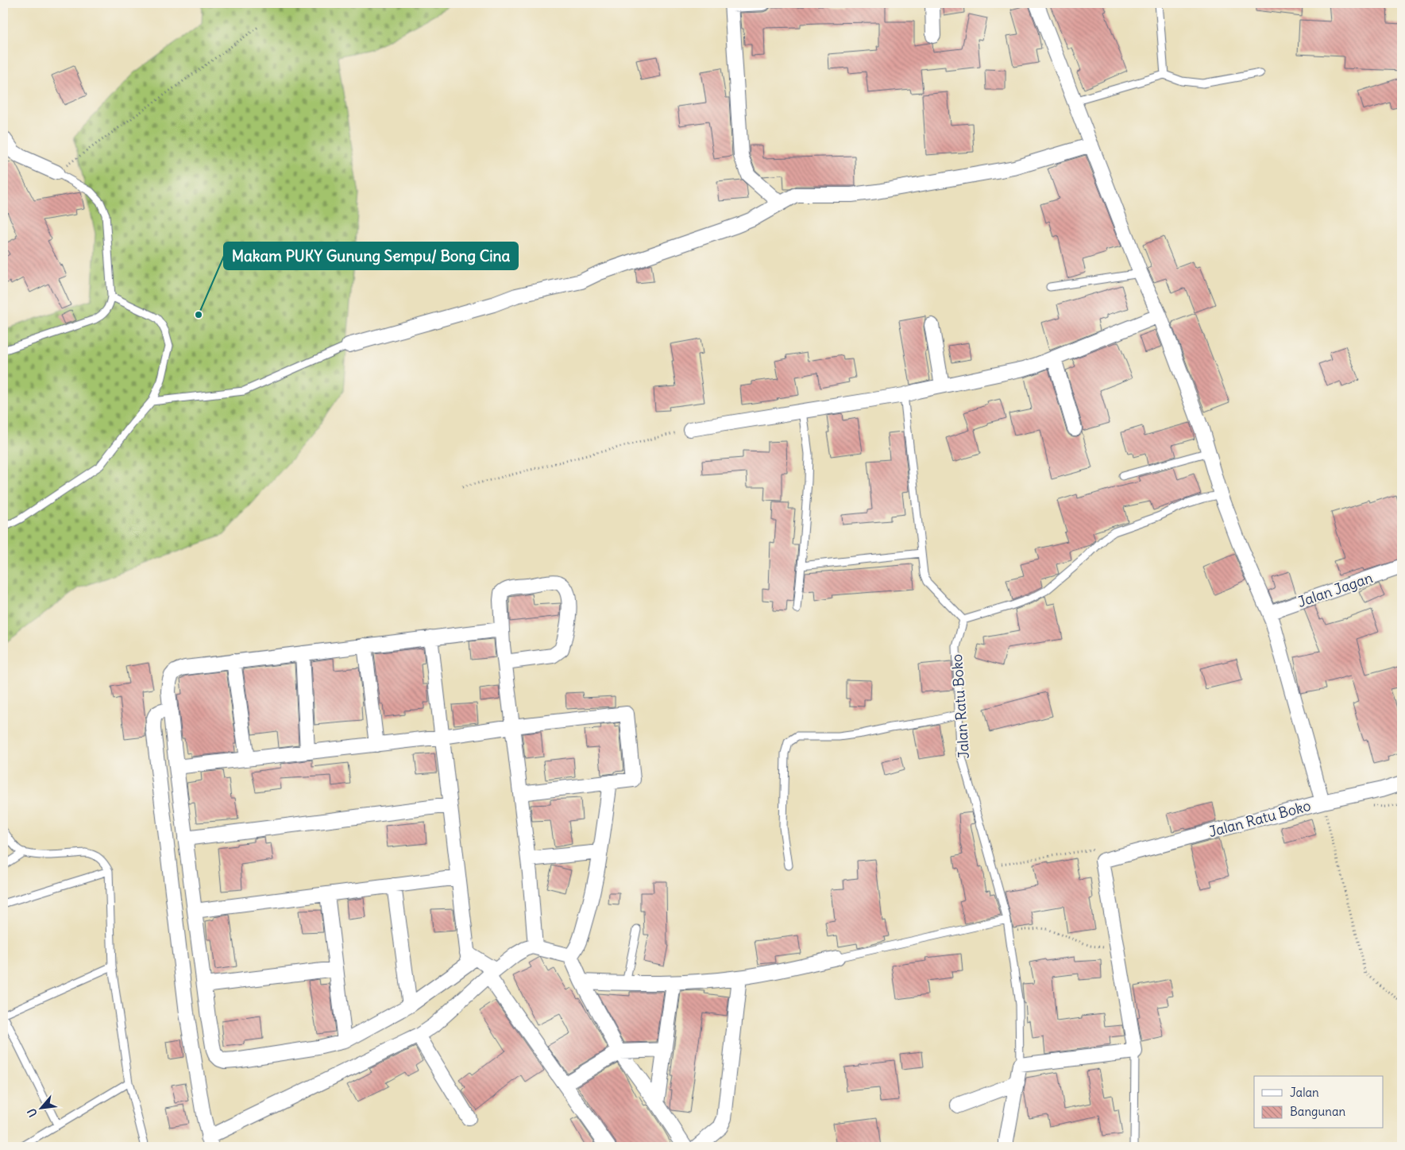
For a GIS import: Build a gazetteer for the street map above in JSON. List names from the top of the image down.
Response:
{
  "streets": {
    "street": ["Jalan Jagan", "Jalan Ratu Boko"]
  },
  "places": ["Makam PUKY Gunung Sempu/ Bong Cina"],
  "legend": ["Jalan", "Bangunan"],
  "north": "bottom left"
}
